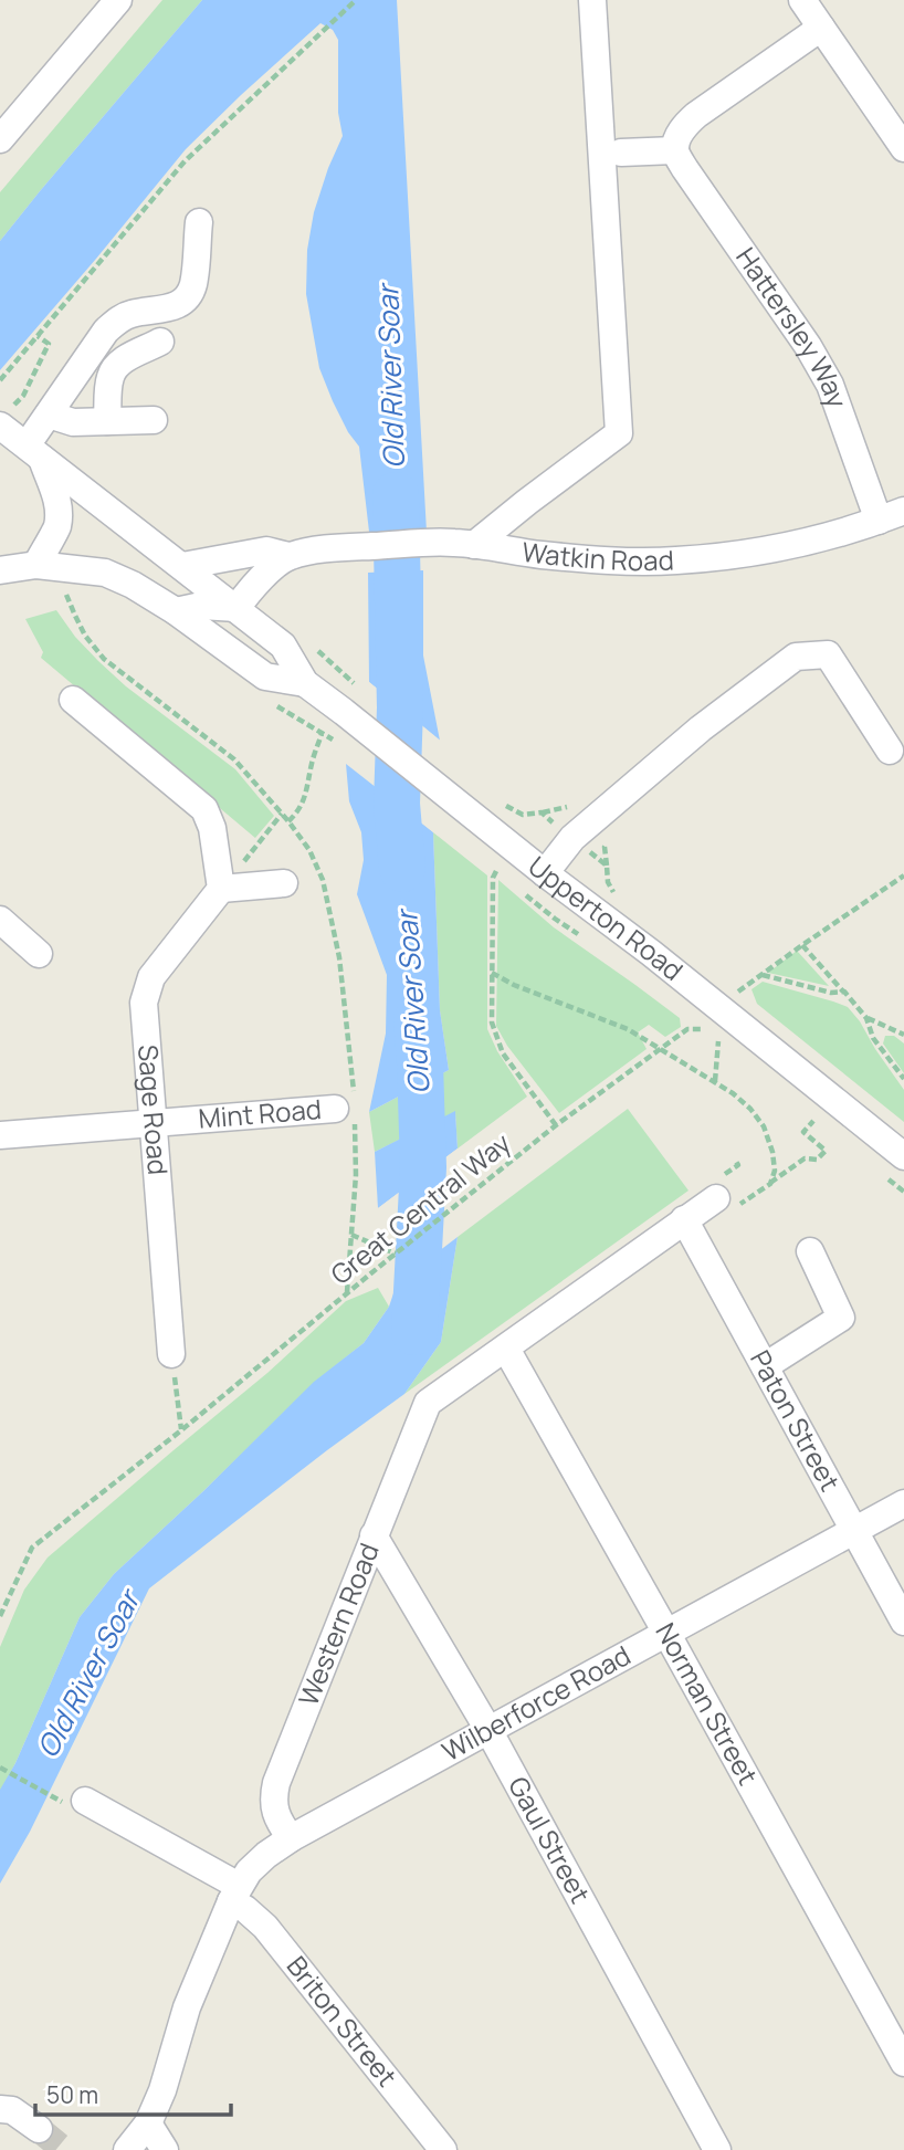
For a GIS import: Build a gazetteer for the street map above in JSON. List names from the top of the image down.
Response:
{
  "streets": {
    "street": [
      "Hattersley Way",
      "Watkin Road",
      "Upperton Road",
      "Sage Road",
      "Mint Road",
      "Paton Street",
      "Western Road",
      "Wilberforce Road",
      "Norman Street",
      "Gaul Street",
      "Briton Street"
    ],
    "path": ["Great Central Way"]
  },
  "crossings": [
    ["Hattersley Way", "Watkin Road"],
    ["Watkin Road", "Upperton Road"],
    ["Upperton Road", "Great Central Way"],
    ["Sage Road", "Mint Road"],
    ["Paton Street", "Western Road"],
    ["Paton Street", "Wilberforce Road"],
    ["Western Road", "Wilberforce Road"],
    ["Western Road", "Norman Street"],
    ["Western Road", "Gaul Street"],
    ["Wilberforce Road", "Norman Street"],
    ["Wilberforce Road", "Gaul Street"]
  ],
  "water": ["Old River Soar"],
  "scale_bar": "50 m"
}
